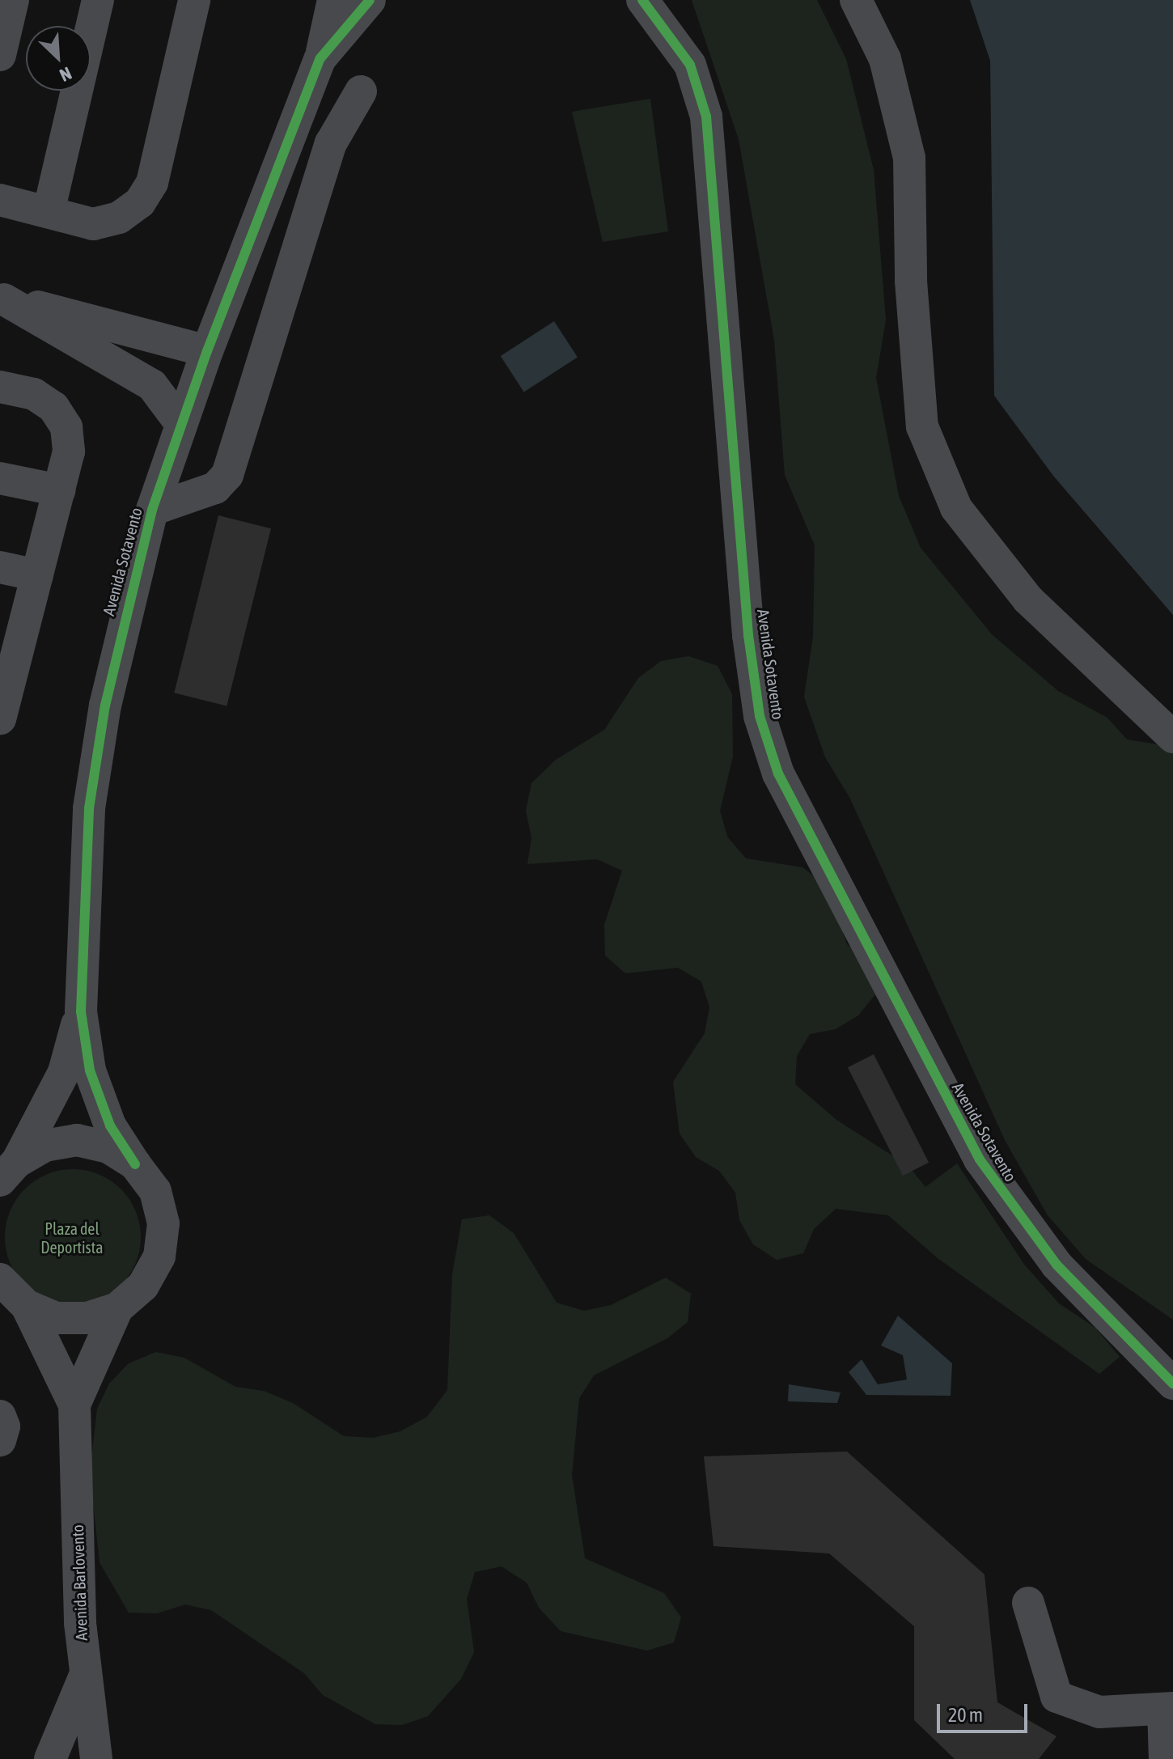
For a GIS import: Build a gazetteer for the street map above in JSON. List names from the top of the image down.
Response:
{
  "streets": {
    "street": ["Avenida Sotavento", "Avenida Barlovento"]
  },
  "crossings": [
    ["Avenida Sotavento", "Avenida Barlovento"]
  ],
  "parks": ["Plaza del Deportista"],
  "scale_bar": "20 m",
  "north": "bottom right"
}
